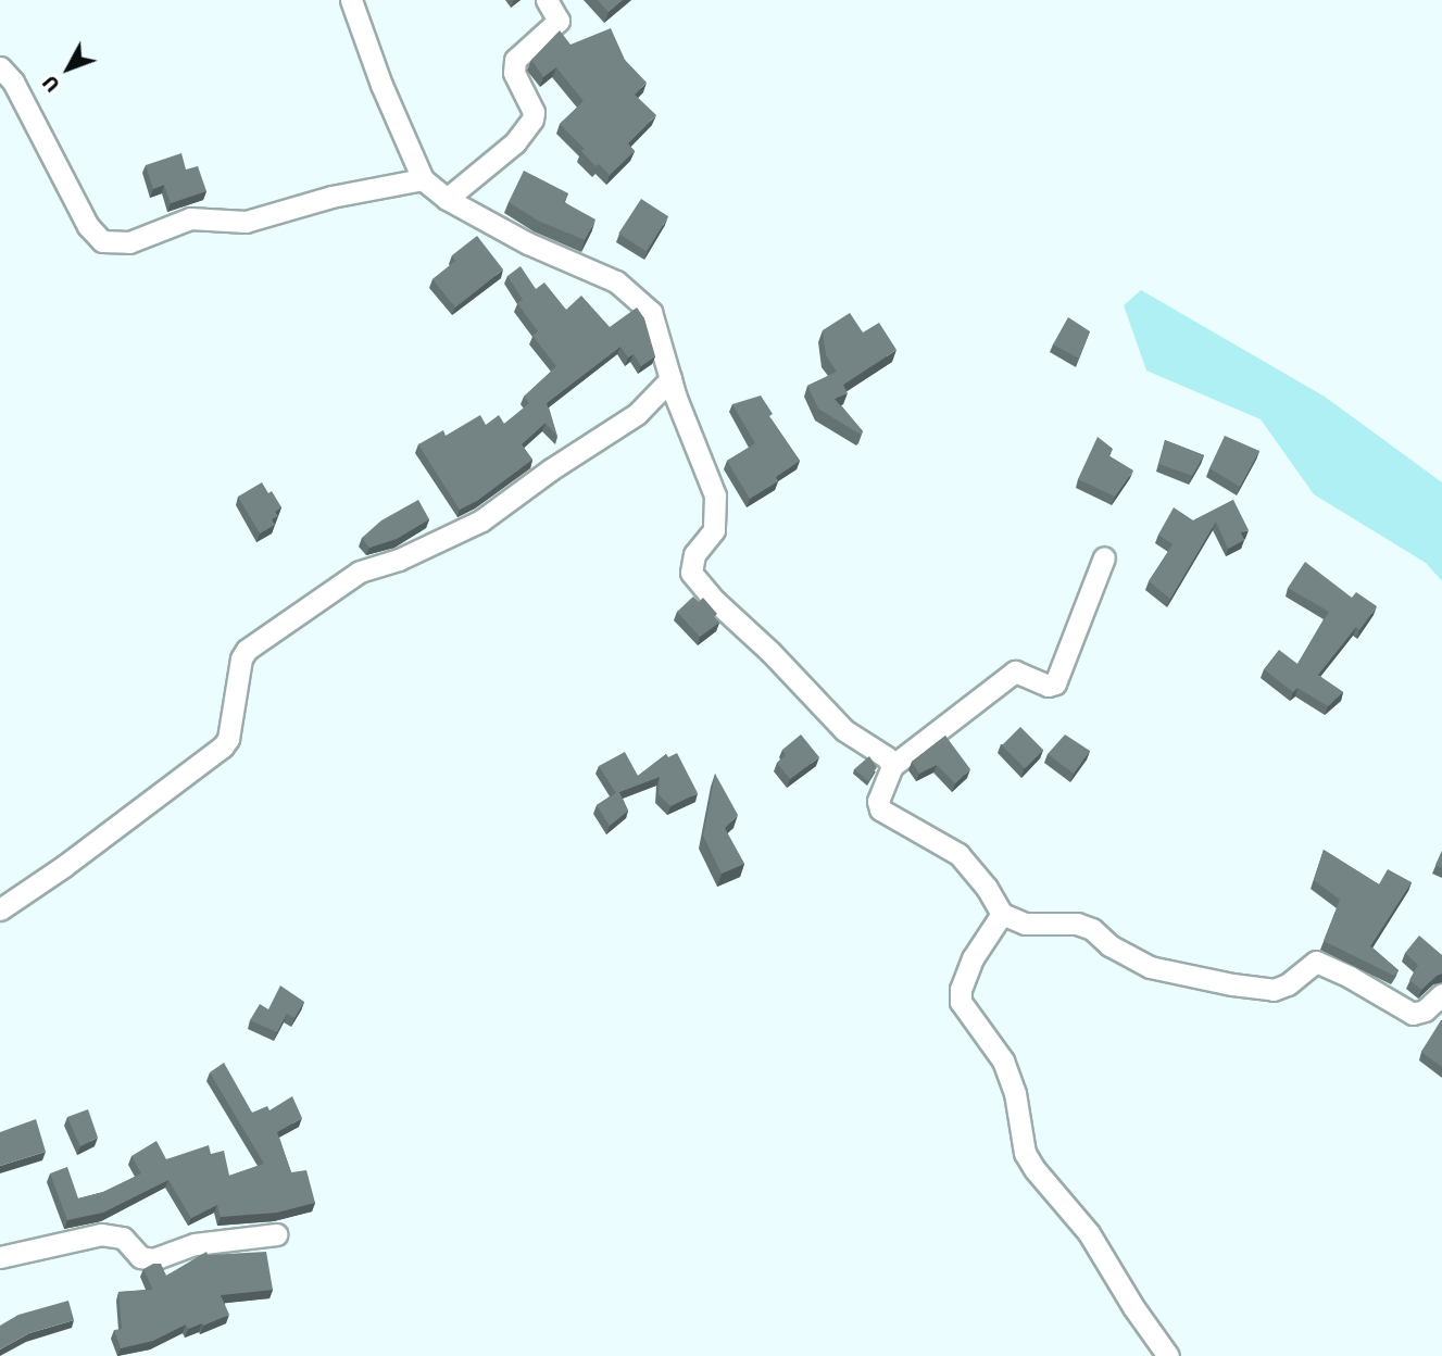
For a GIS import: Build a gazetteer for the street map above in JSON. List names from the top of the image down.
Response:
{
  "north": "bottom left"
}
